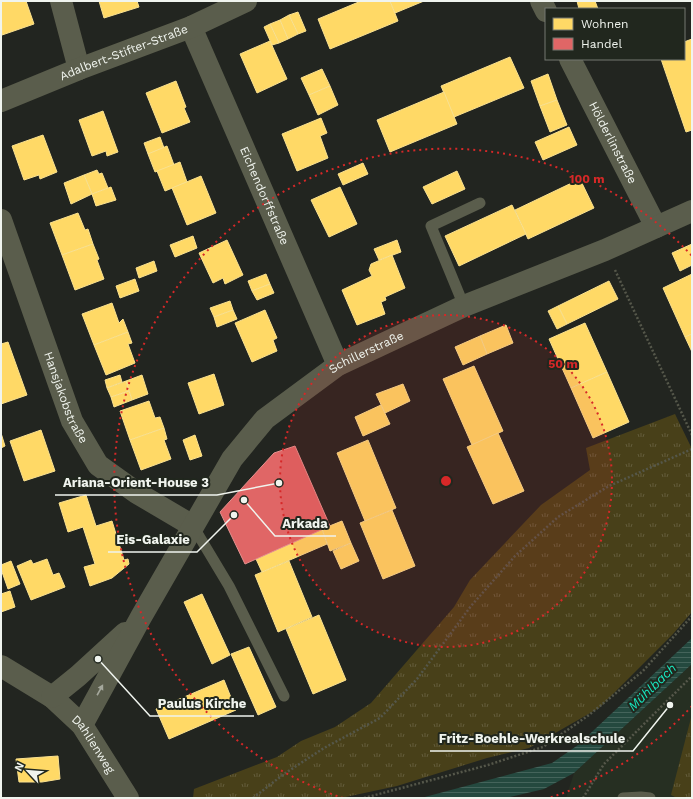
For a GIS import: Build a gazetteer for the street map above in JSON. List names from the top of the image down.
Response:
{
  "streets": {
    "street": [
      "Adalbert-Stifter-Straße",
      "Hölderlinstraße",
      "Eichendorffstraße",
      "Schillerstraße",
      "Hansjakobstraße",
      "Dahlienweg"
    ]
  },
  "crossings": [
    ["Adalbert-Stifter-Straße", "Eichendorffstraße"],
    ["Hölderlinstraße", "Schillerstraße"],
    ["Eichendorffstraße", "Schillerstraße"],
    ["Schillerstraße", "Hansjakobstraße"],
    ["Schillerstraße", "Dahlienweg"]
  ],
  "water": ["Mühlbach"],
  "places": [
    "Ariana-Orient-House 3",
    "Arkada",
    "Eis-Galaxie",
    "Paulus Kirche",
    "Fritz-Boehle-Werkrealschule"
  ],
  "legend": ["Wohnen", "Handel"],
  "north": "top left",
  "rings": ["100 m", "50 m"]
}
